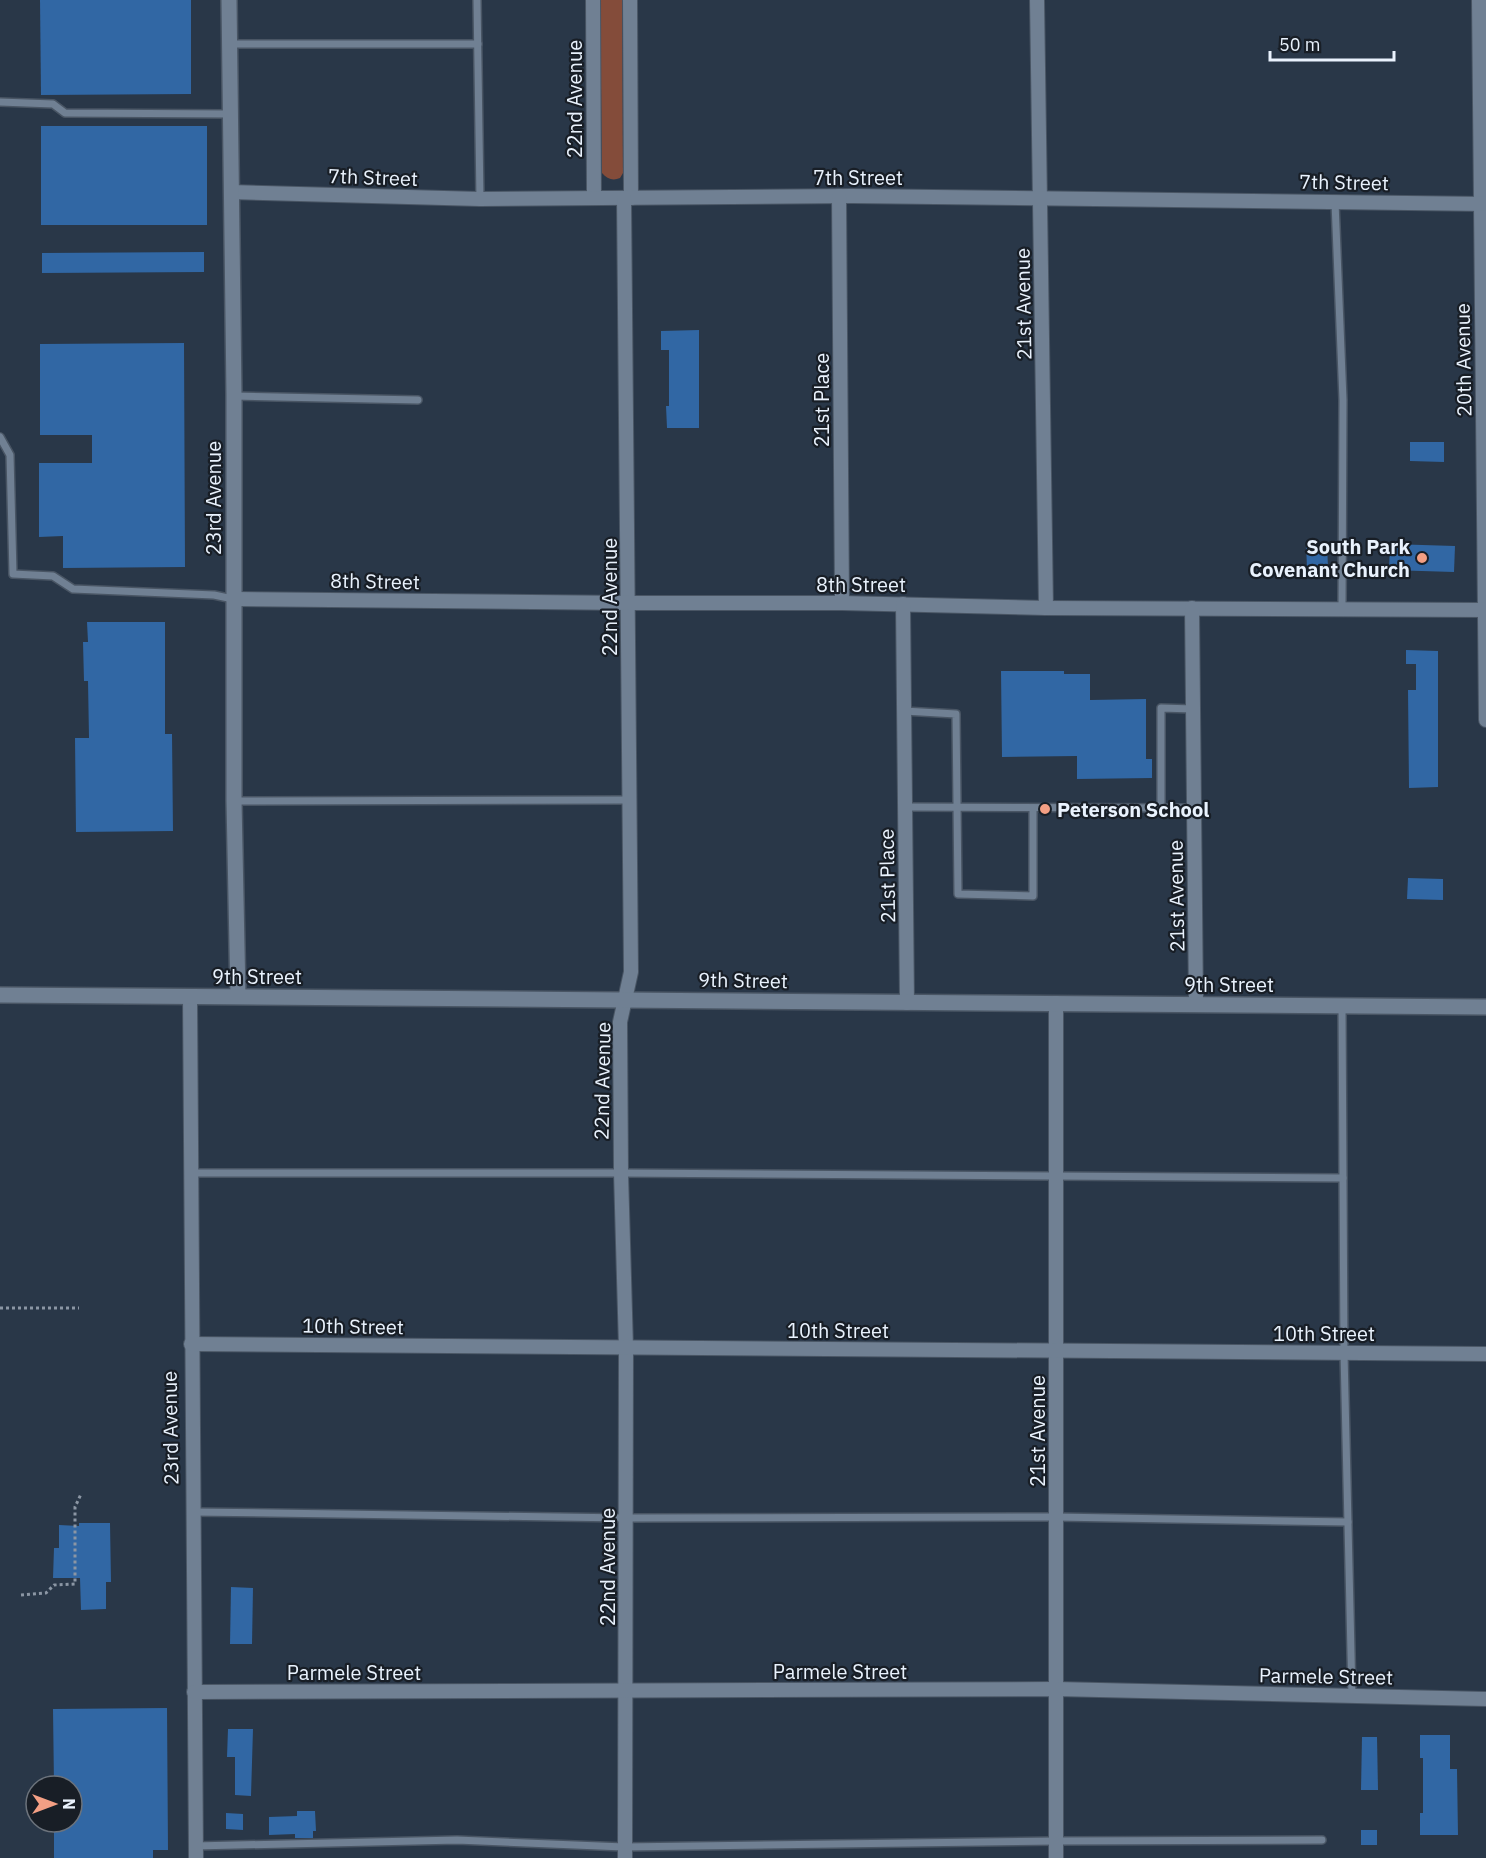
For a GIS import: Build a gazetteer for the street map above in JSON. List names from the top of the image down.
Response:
{
  "streets": {
    "street": [
      "22nd Avenue",
      "7th Street",
      "21st Avenue",
      "20th Avenue",
      "21st Place",
      "23rd Avenue",
      "8th Street",
      "9th Street",
      "10th Street",
      "Parmele Street"
    ]
  },
  "crossings": [
    ["22nd Avenue", "7th Street"],
    ["22nd Avenue", "8th Street"],
    ["22nd Avenue", "9th Street"],
    ["22nd Avenue", "10th Street"],
    ["22nd Avenue", "Parmele Street"],
    ["7th Street", "21st Avenue"],
    ["7th Street", "20th Avenue"],
    ["7th Street", "21st Place"],
    ["7th Street", "23rd Avenue"],
    ["21st Avenue", "8th Street"],
    ["21st Avenue", "9th Street"],
    ["21st Avenue", "10th Street"],
    ["21st Avenue", "Parmele Street"],
    ["20th Avenue", "8th Street"],
    ["21st Place", "8th Street"],
    ["21st Place", "9th Street"],
    ["23rd Avenue", "8th Street"],
    ["23rd Avenue", "9th Street"],
    ["23rd Avenue", "10th Street"],
    ["23rd Avenue", "Parmele Street"]
  ],
  "places": ["South Park Covenant Church", "Peterson School"],
  "scale_bar": "50 m",
  "north": "right"
}
